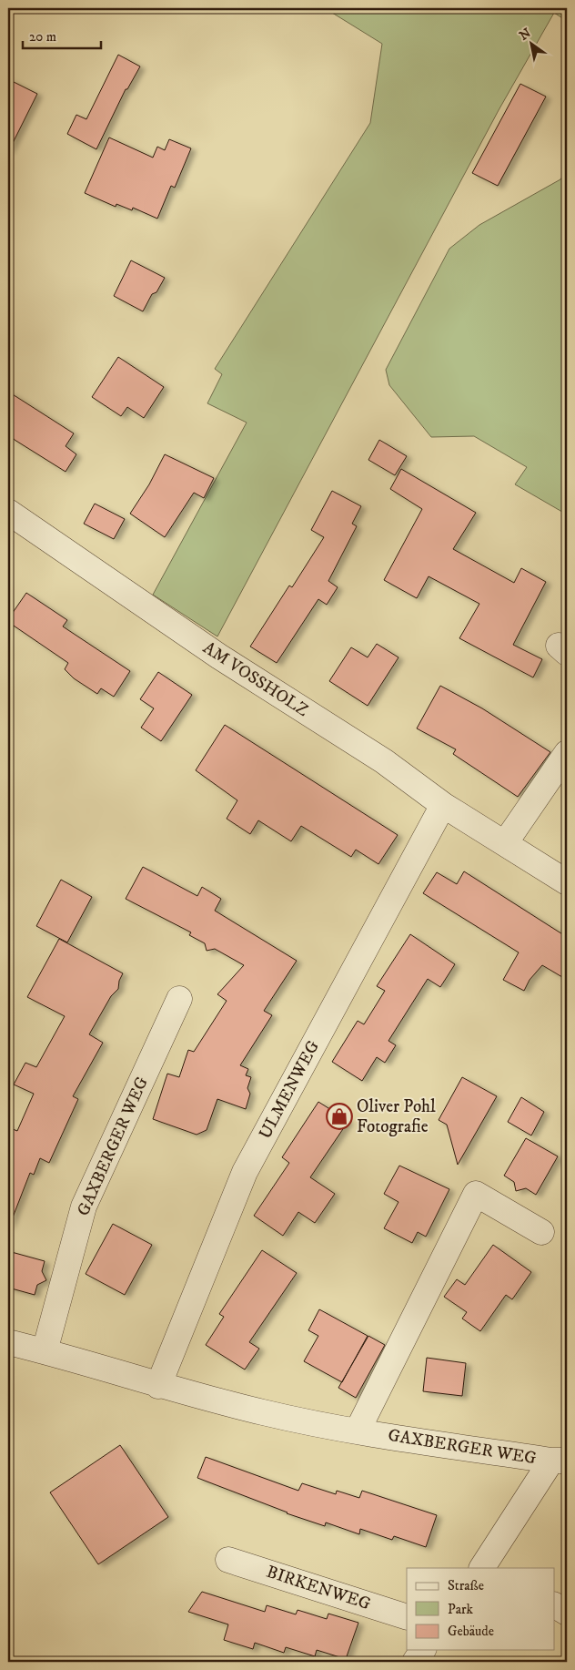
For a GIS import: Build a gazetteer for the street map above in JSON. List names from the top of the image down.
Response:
{
  "streets": {
    "street": [
      "AM VOSSHOLZ",
      "ULMENWEG",
      "GAXBERGER WEG",
      "BIRKENWEG"
    ]
  },
  "crossings": [
    ["AM VOSSHOLZ", "ULMENWEG"],
    ["ULMENWEG", "GAXBERGER WEG"]
  ],
  "places": {
    "shop": ["Oliver Pohl Fotografie"]
  },
  "legend": ["Straße", "Park", "Gebäude"],
  "scale_bar": "20 m",
  "north": "top left"
}
